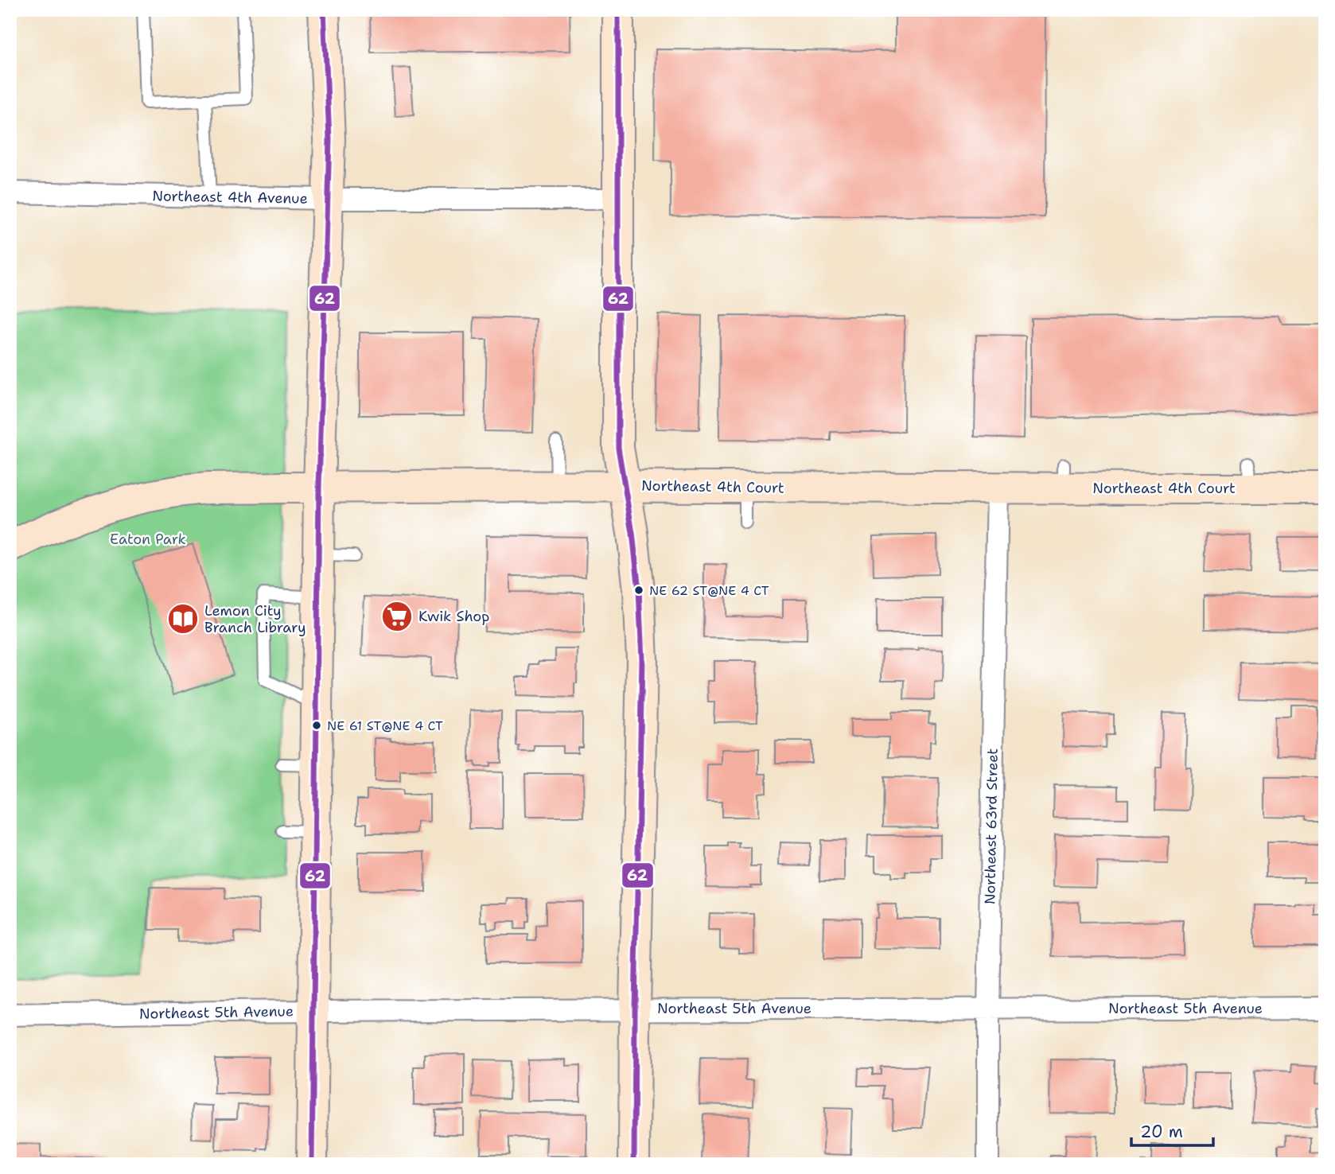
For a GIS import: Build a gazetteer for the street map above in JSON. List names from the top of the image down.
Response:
{
  "streets": {
    "main road": ["Northeast 4th Court"],
    "street": ["Northeast 4th Avenue", "Northeast 63rd Street", "Northeast 5th Avenue"]
  },
  "crossings": [
    ["Northeast 4th Court", "Northeast 63rd Street"],
    ["Northeast 63rd Street", "Northeast 5th Avenue"]
  ],
  "parks": ["Eaton Park"],
  "places": {
    "other": ["NE 62 ST@NE 4 CT", "NE 61 ST@NE 4 CT"],
    "supermarket": ["Kwik Shop"],
    "library": ["Lemon City Branch Library"]
  },
  "lines": ["transit line 62"],
  "scale_bar": "20 m"
}
